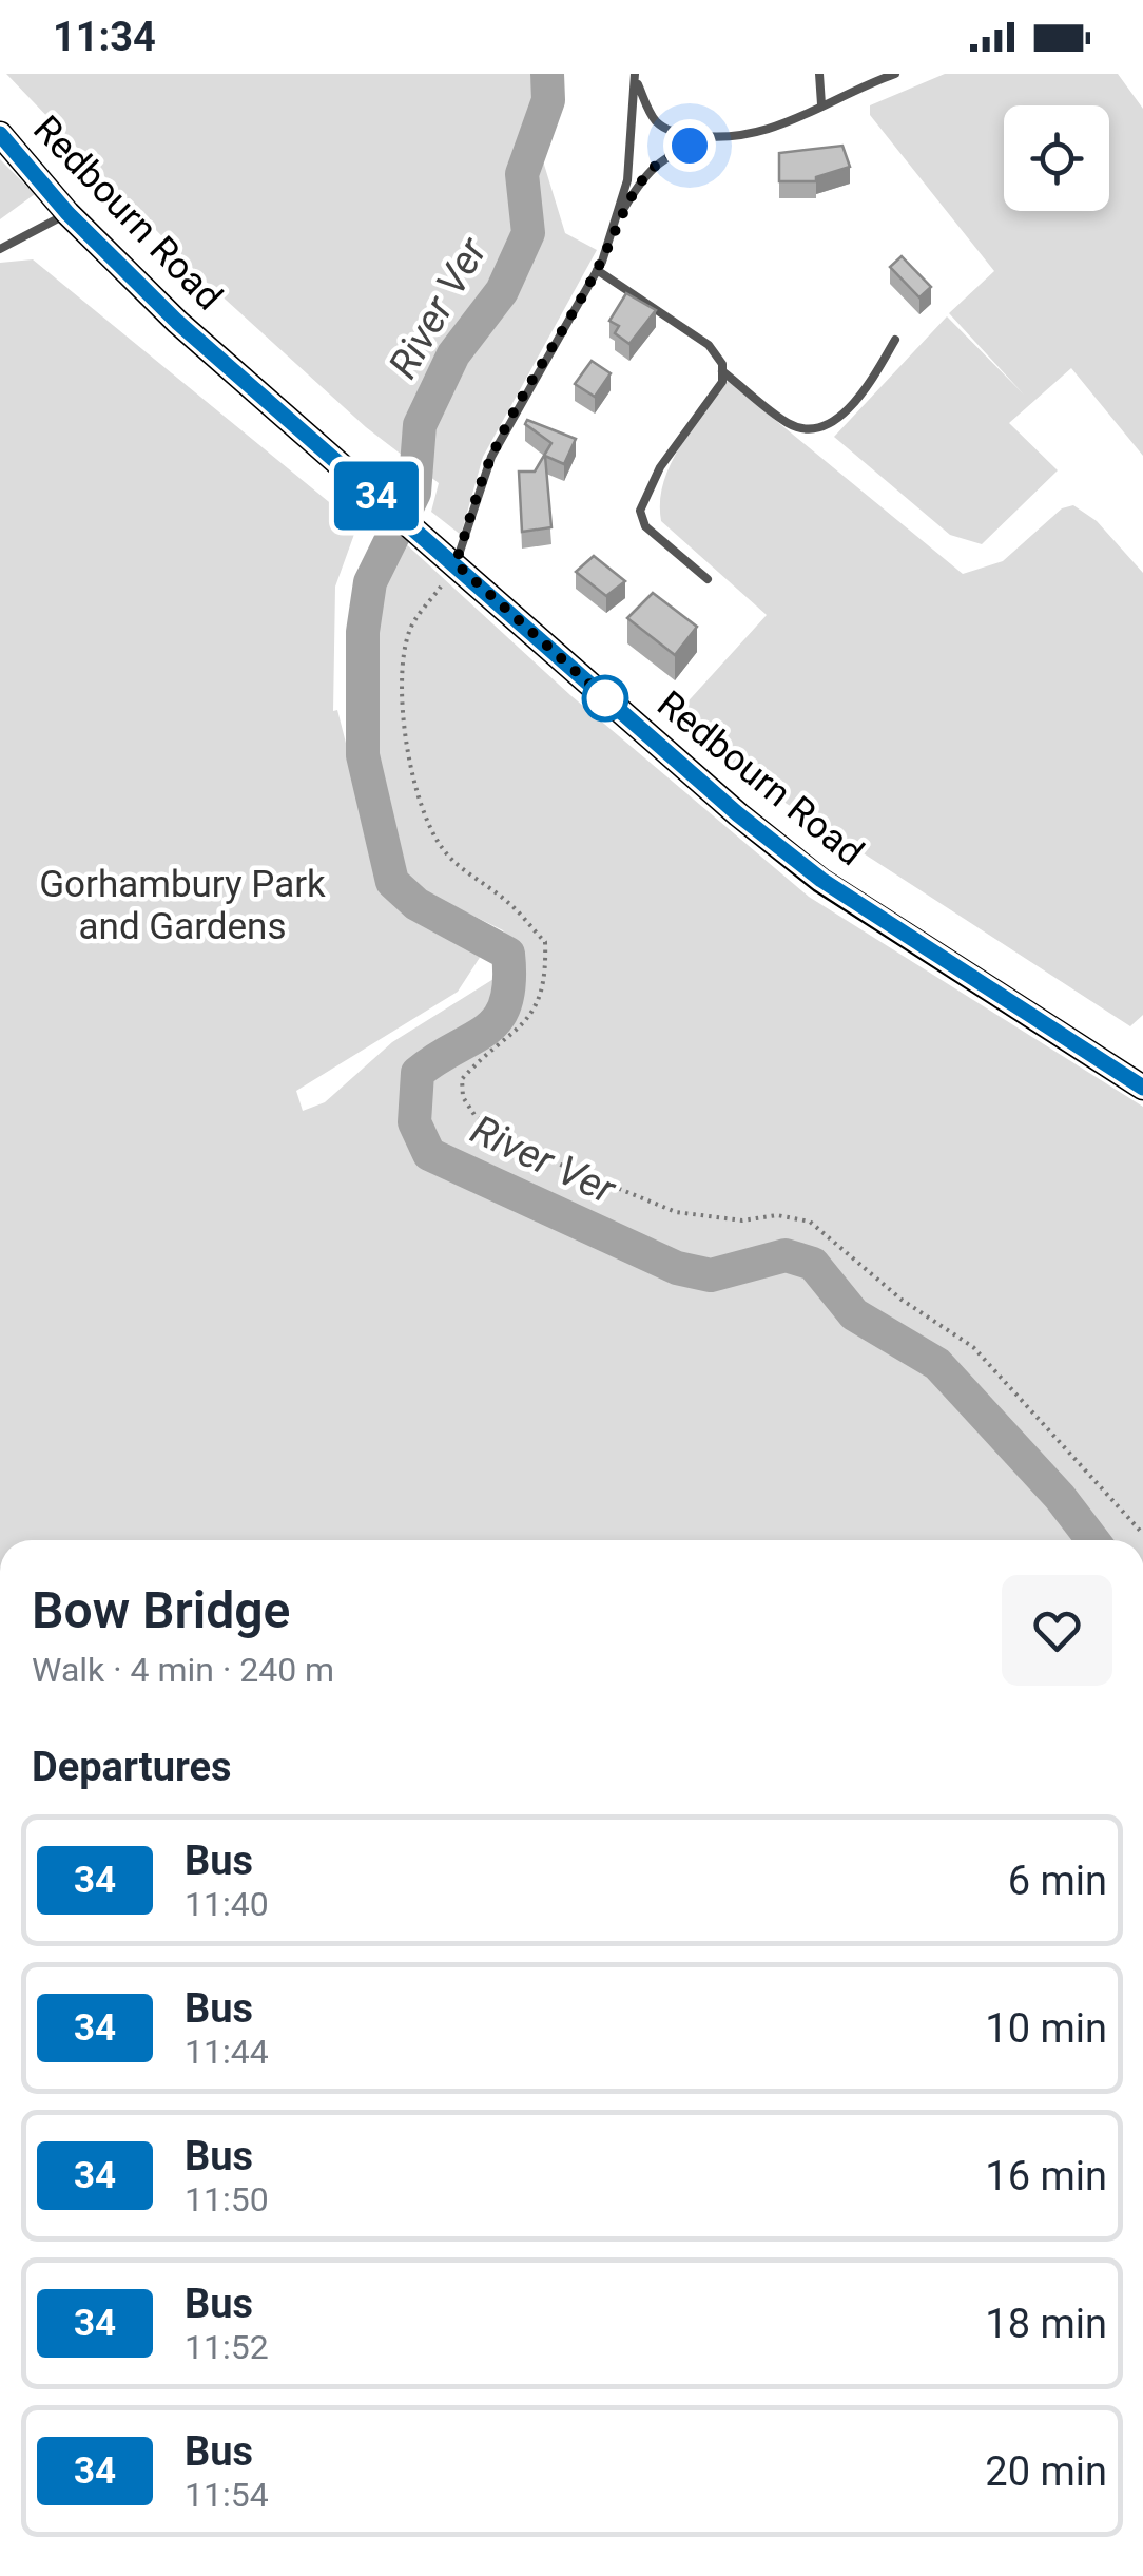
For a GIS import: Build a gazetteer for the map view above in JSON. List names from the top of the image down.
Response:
{
  "streets": {
    "main road": ["Redbourn Road"]
  },
  "water": ["River Ver"],
  "parks": ["Gorhambury Park and Gardens"],
  "lines": ["bus line 34"],
  "page": {
    "status": "11:34",
    "on_map": "34",
    "heading": [
      ["Bow Bridge", "Walk · 4 min · 240 m"],
      "Departures"
    ],
    "list": [
      {
        "mark": "34",
        "name": "Bus",
        "note": "11:40",
        "value": "6 min"
      },
      {
        "mark": "34",
        "name": "Bus",
        "note": "11:44",
        "value": "10 min"
      },
      {
        "mark": "34",
        "name": "Bus",
        "note": "11:50",
        "value": "16 min"
      },
      {
        "mark": "34",
        "name": "Bus",
        "note": "11:52",
        "value": "18 min"
      },
      {
        "mark": "34",
        "name": "Bus",
        "note": "11:54",
        "value": "20 min"
      }
    ]
  }
}
